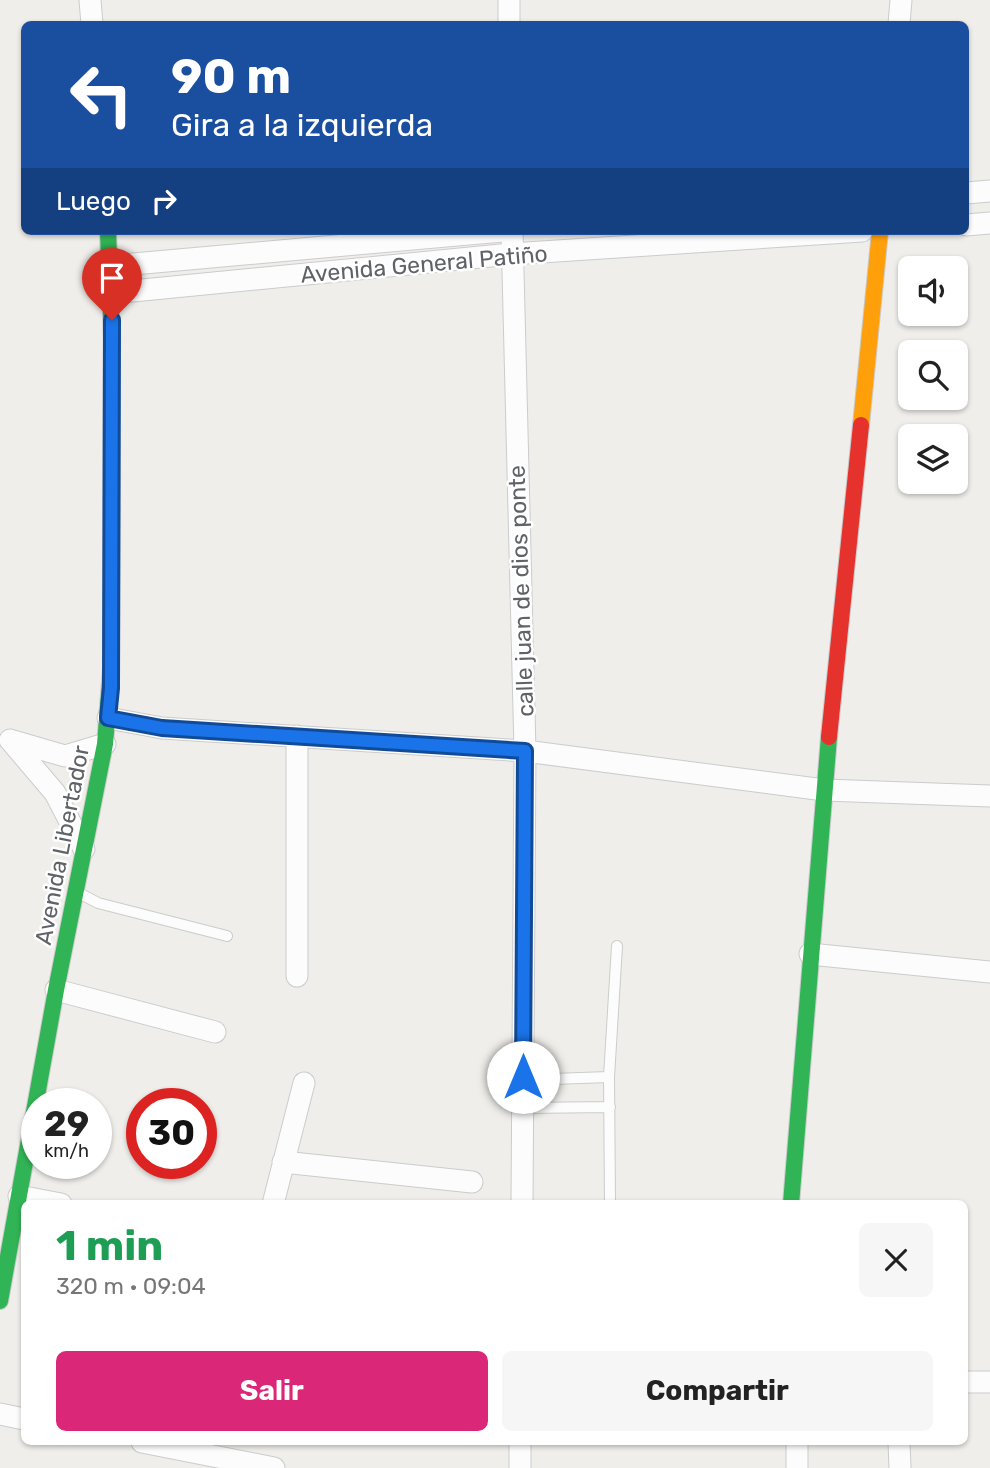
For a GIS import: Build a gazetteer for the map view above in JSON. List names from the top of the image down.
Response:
{
  "streets": {
    "street": ["Avenida General Patiño", "calle juan de dios ponte", "Avenida Libertador"]
  },
  "crossings": [
    ["Avenida General Patiño", "calle juan de dios ponte"],
    ["Avenida General Patiño", "Avenida Libertador"]
  ],
  "page": {
    "turn": ["90 m", "Gira a la izquierda"],
    "then": "Luego",
    "speed": "29 km/h",
    "limit": "30",
    "heading": ["1 min", "320 m · 09:04"],
    "buttons": ["Salir", "Compartir"]
  }
}
